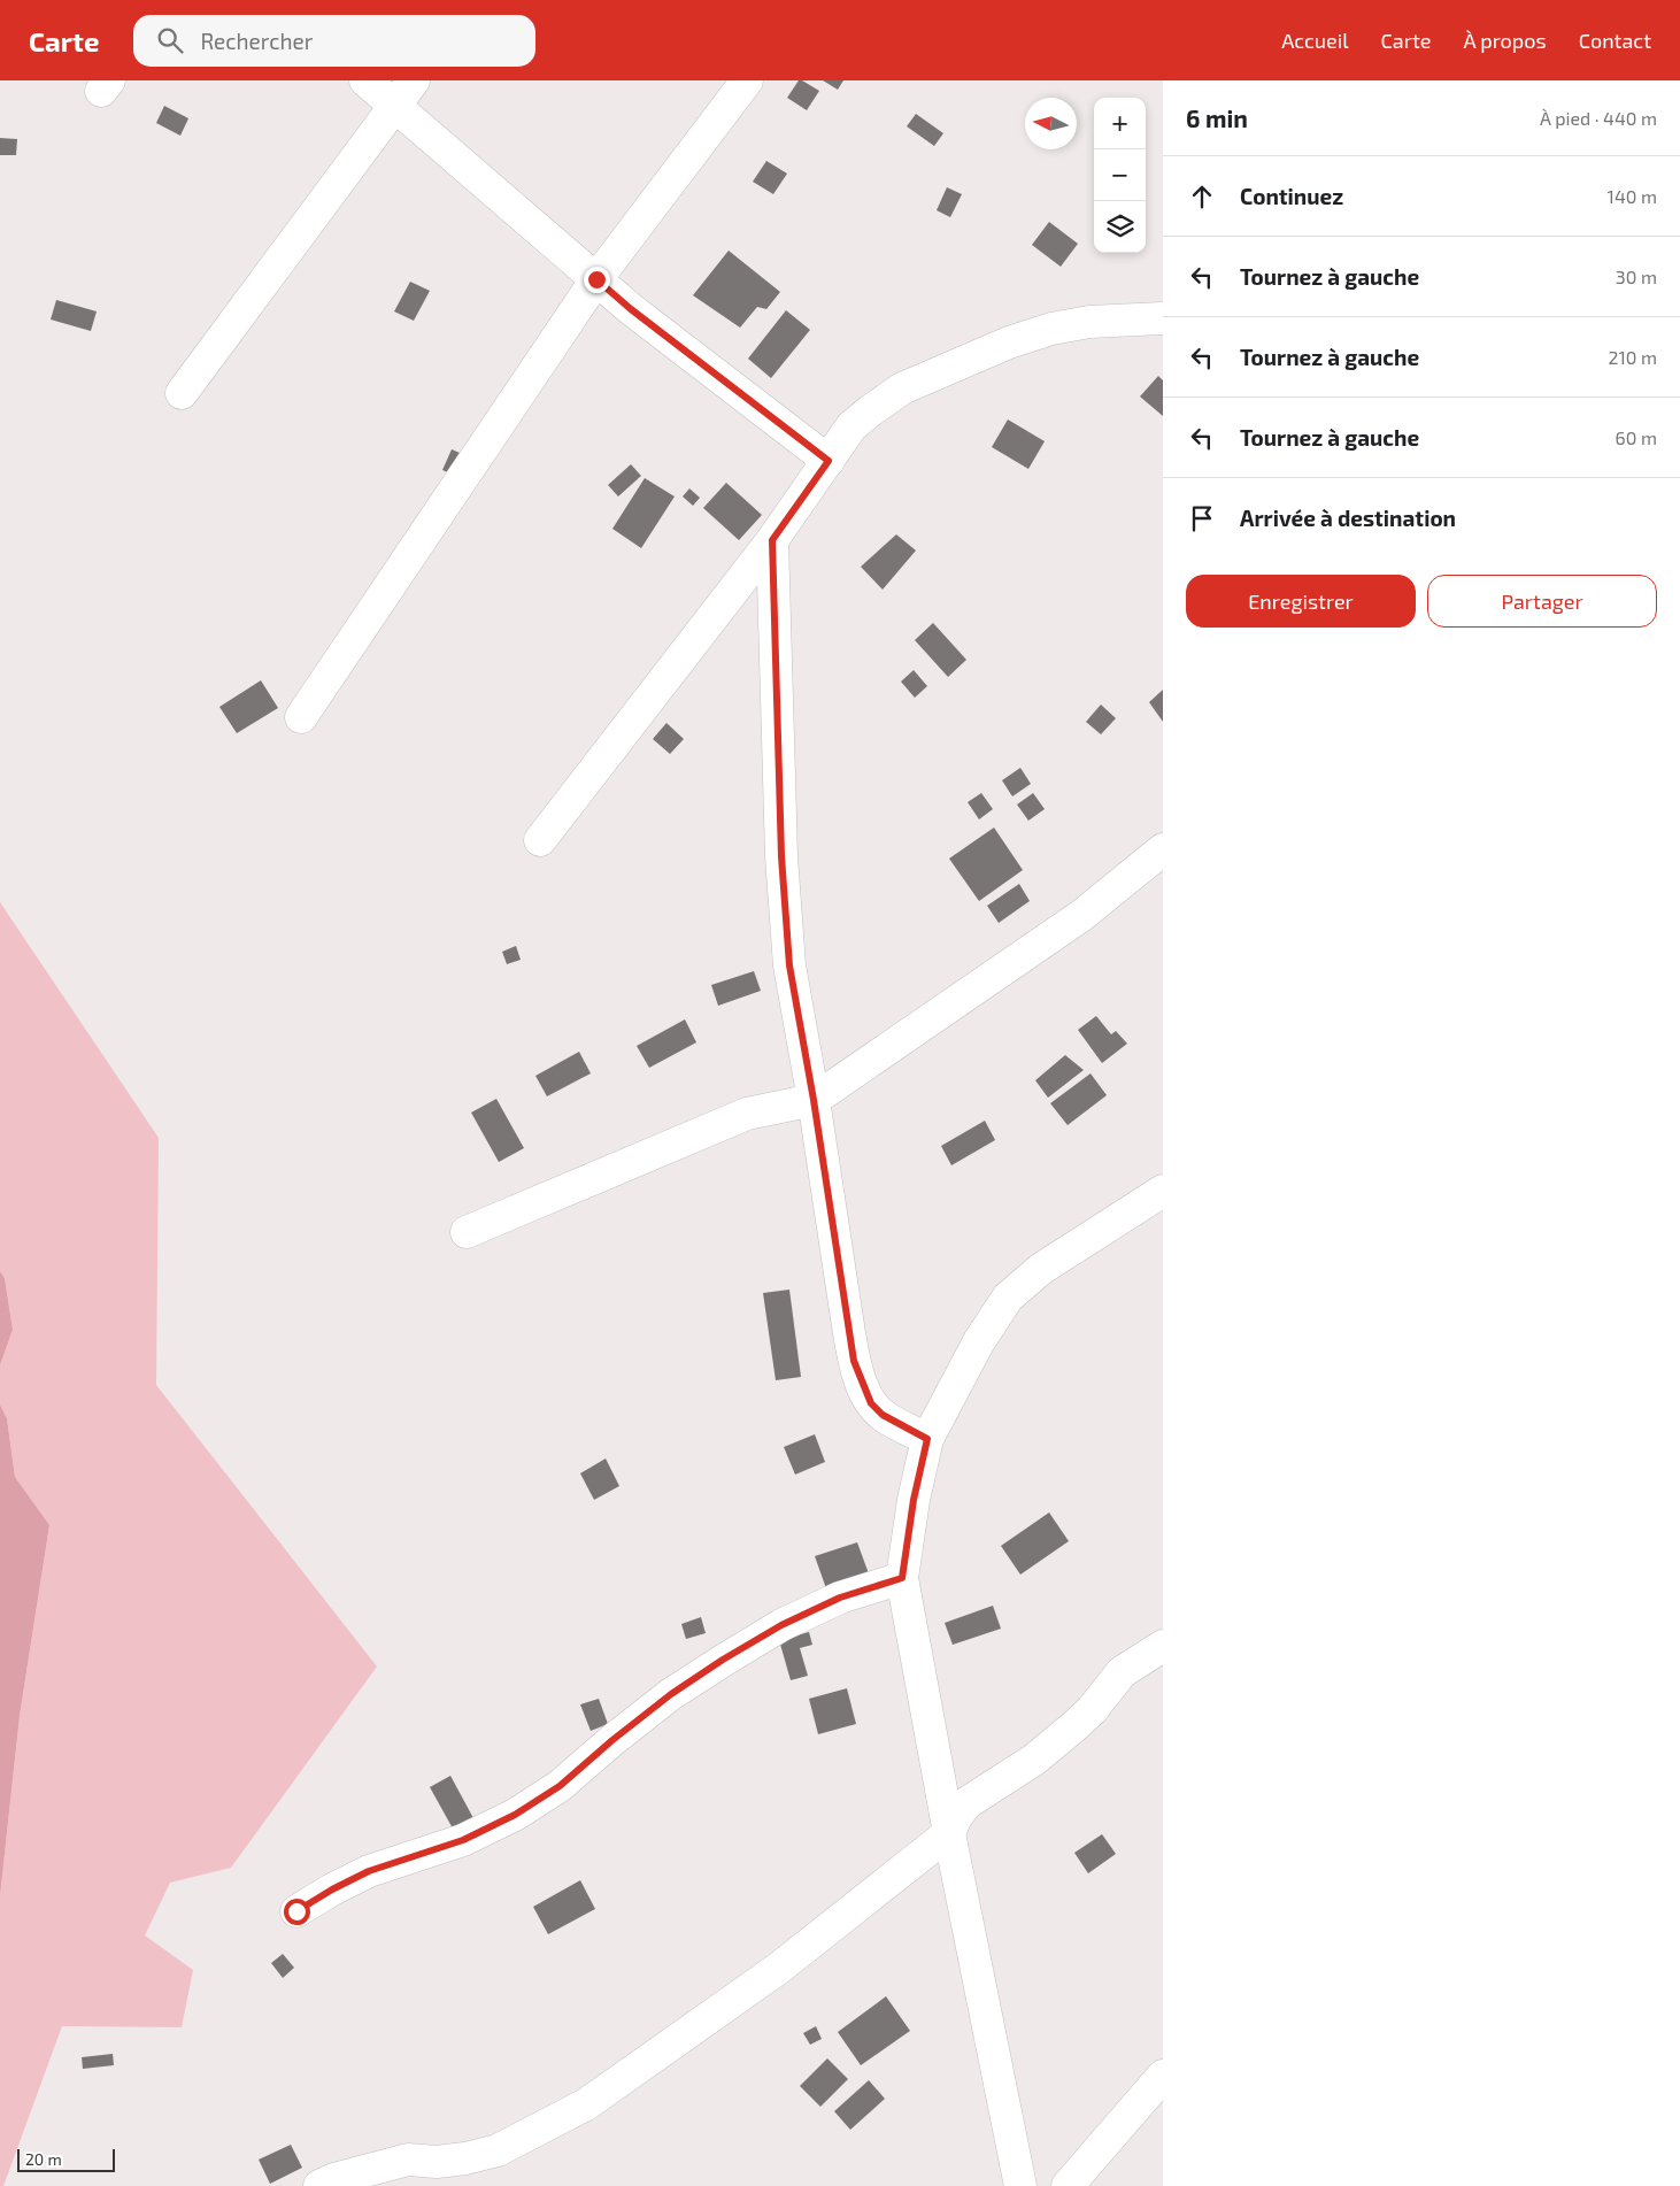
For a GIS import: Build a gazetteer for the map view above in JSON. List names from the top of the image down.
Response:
{
  "scale_bar": "20 m",
  "north": "left",
  "page": {
    "header": "Carte",
    "search": "Rechercher",
    "nav": [
      "Accueil",
      "Carte",
      "À propos",
      "Contact"
    ],
    "heading": ["6 min", "À pied · 440 m"],
    "map_buttons": ["+", "−"],
    "list": [
      ["Continuez", "140 m"],
      ["Tournez à gauche", "30 m"],
      ["Tournez à gauche", "210 m"],
      ["Tournez à gauche", "60 m"],
      "Arrivée à destination"
    ],
    "buttons": ["Enregistrer", "Partager"],
    "scale": "20 m"
  }
}
